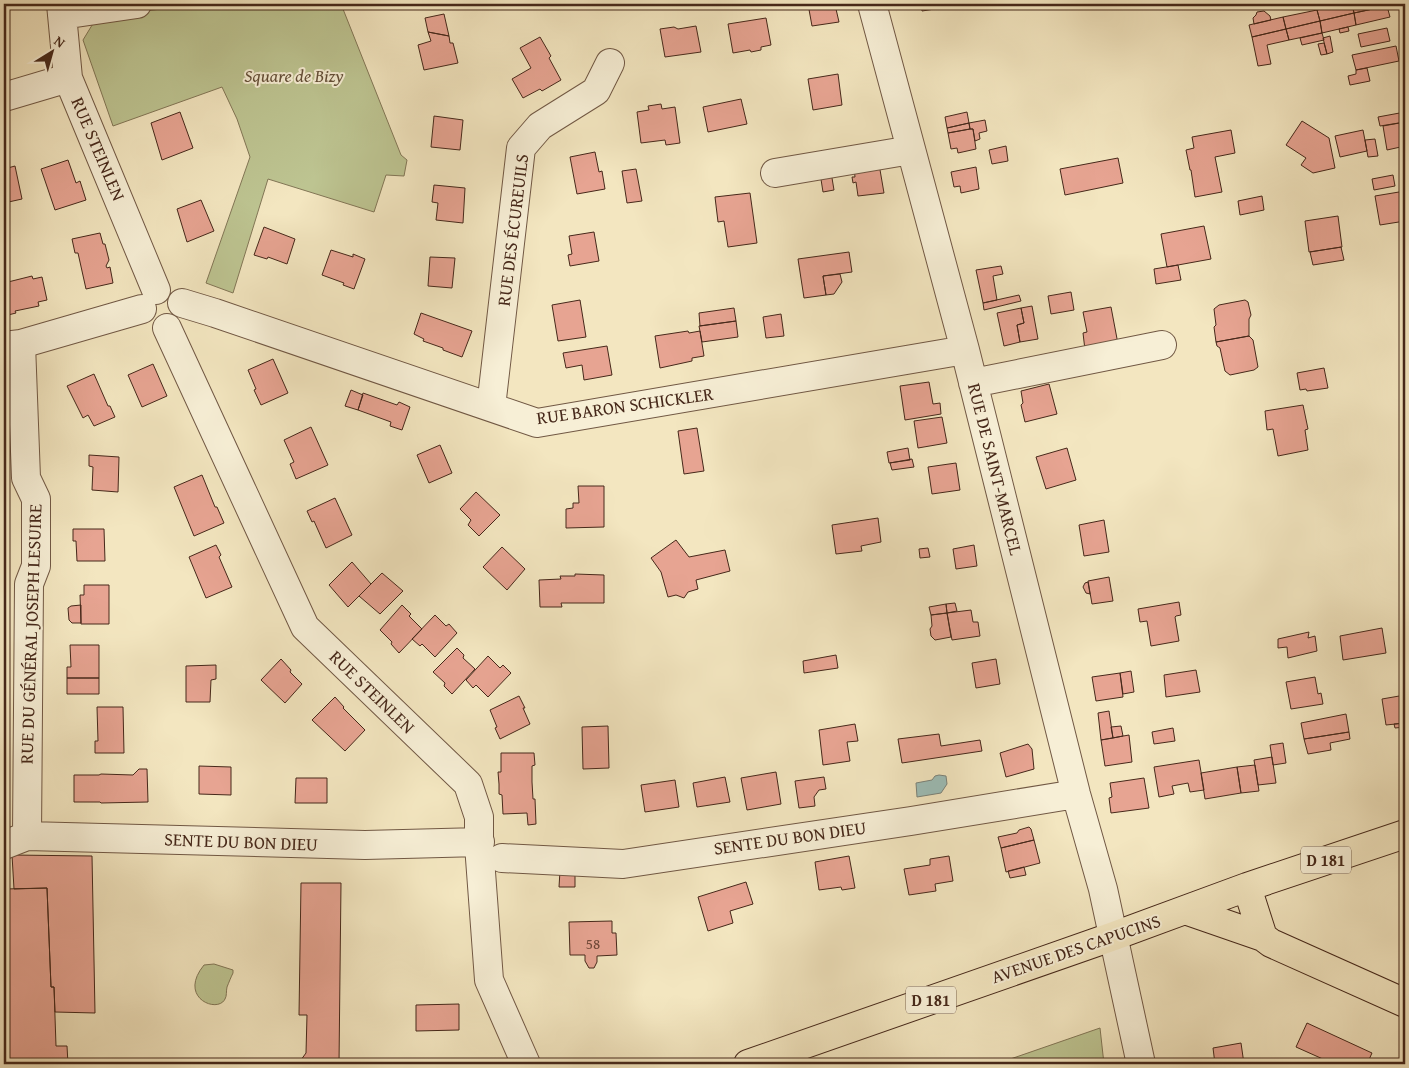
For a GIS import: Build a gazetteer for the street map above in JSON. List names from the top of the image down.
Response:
{
  "streets": {
    "main road": ["D 181", "AVENUE DES CAPUCINS"],
    "street": [
      "RUE STEINLEN",
      "RUE DES ÉCUREUILS",
      "RUE BARON SCHICKLER",
      "RUE DE SAINT-MARCEL",
      "RUE DU GÉNÉRAL JOSEPH LESUIRE",
      "SENTE DU BON DIEU"
    ]
  },
  "crossings": [
    ["RUE STEINLEN", "RUE BARON SCHICKLER"],
    ["RUE STEINLEN", "RUE DU GÉNÉRAL JOSEPH LESUIRE"],
    ["RUE STEINLEN", "SENTE DU BON DIEU"],
    ["RUE DES ÉCUREUILS", "RUE BARON SCHICKLER"],
    ["RUE BARON SCHICKLER", "RUE DE SAINT-MARCEL"],
    ["RUE BARON SCHICKLER", "RUE DU GÉNÉRAL JOSEPH LESUIRE"],
    ["RUE DE SAINT-MARCEL", "SENTE DU BON DIEU"],
    ["RUE DE SAINT-MARCEL", "AVENUE DES CAPUCINS"],
    ["RUE DU GÉNÉRAL JOSEPH LESUIRE", "SENTE DU BON DIEU"]
  ],
  "parks": ["Square de Bizy"],
  "house_numbers": ["58"],
  "north": "top right"
}
